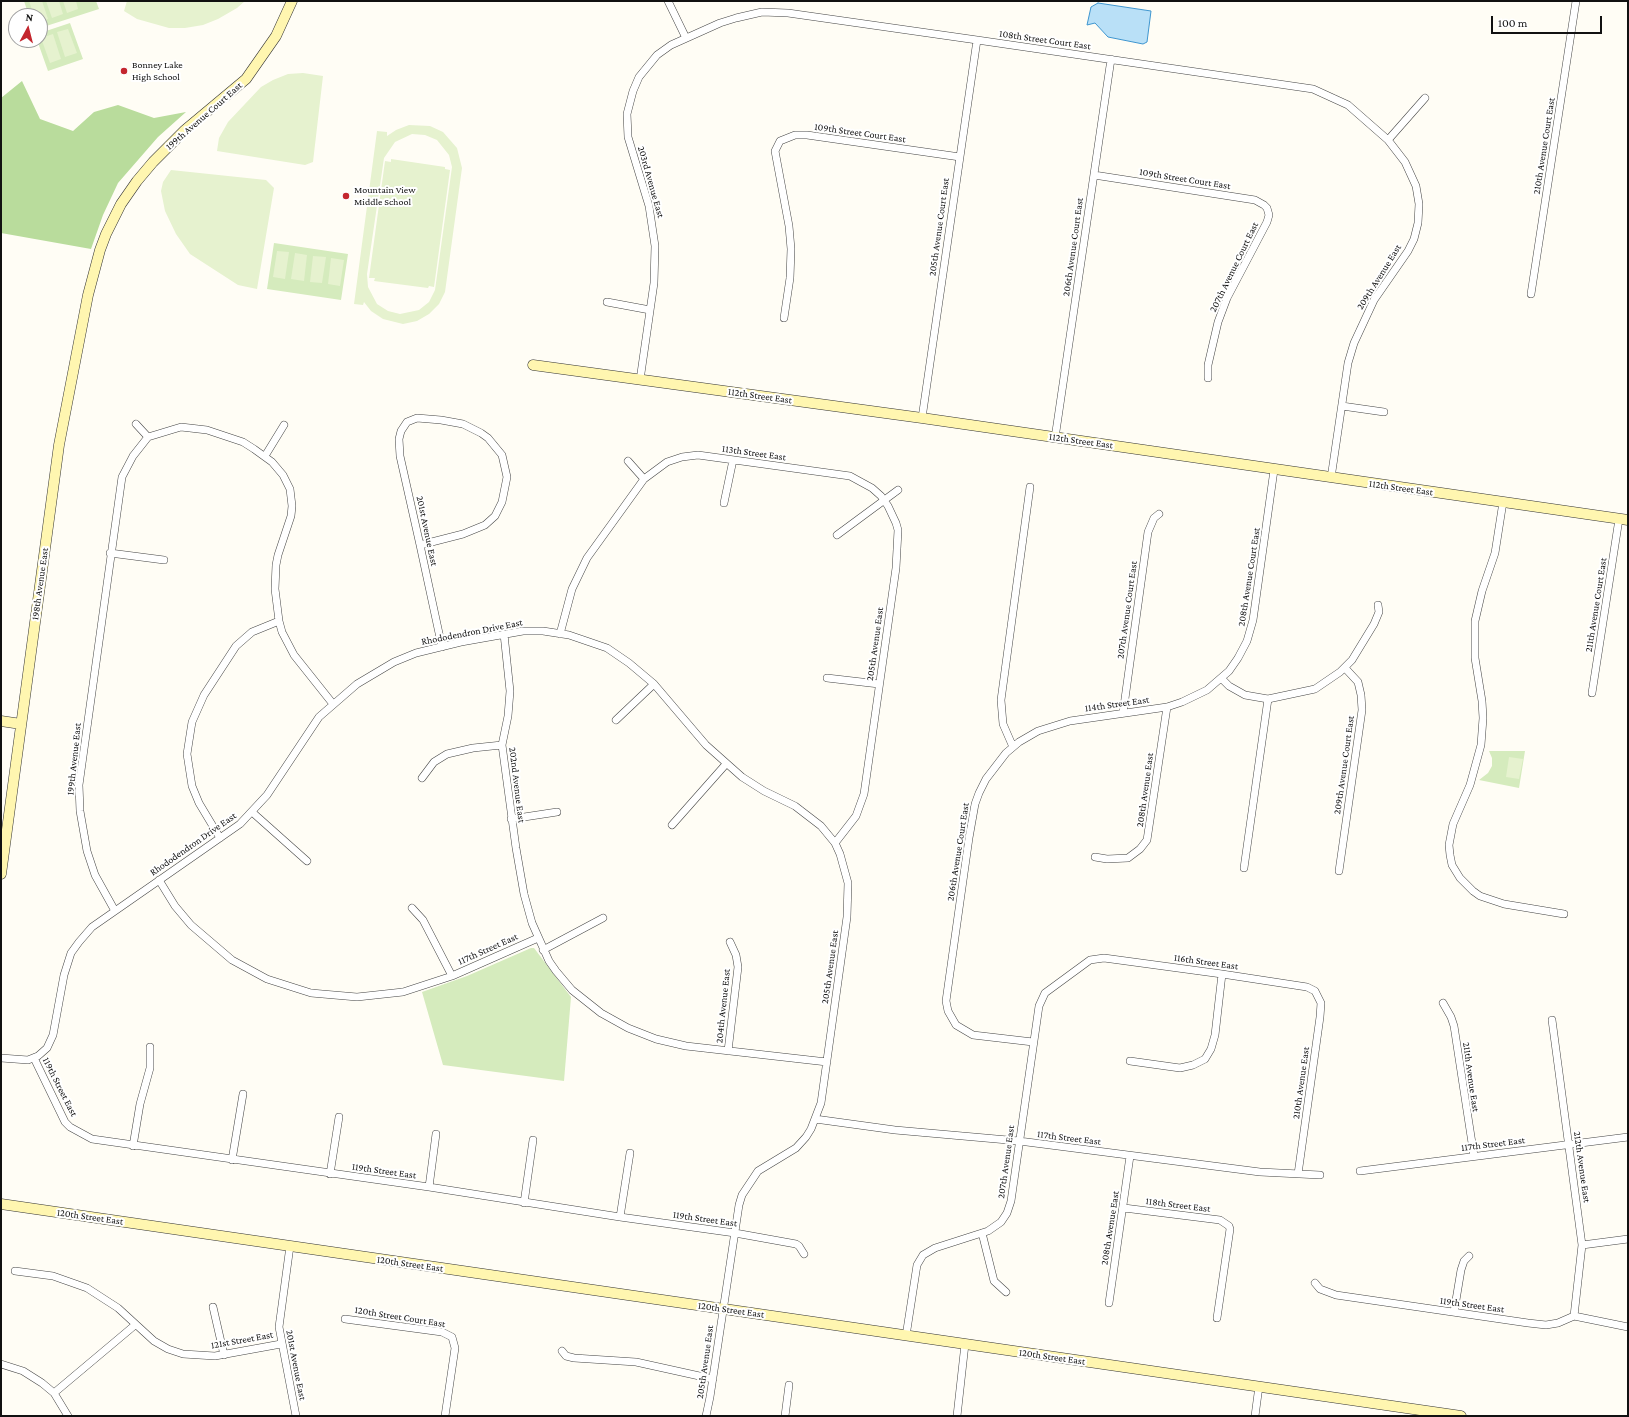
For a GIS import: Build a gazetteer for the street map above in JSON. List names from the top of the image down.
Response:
{
  "streets": {
    "street": [
      "108th Street Court East",
      "199th Avenue Court East",
      "109th Street Court East",
      "210th Avenue Court East",
      "203rd Avenue East",
      "205th Avenue Court East",
      "206th Avenue Court East",
      "207th Avenue Court East",
      "209th Avenue East",
      "112th Street East",
      "113th Street East",
      "201st Avenue East",
      "208th Avenue Court East",
      "198th Avenue East",
      "211th Avenue Court East",
      "Rhododendron Drive East",
      "205th Avenue East",
      "114th Street East",
      "199th Avenue East",
      "209th Avenue Court East",
      "202nd Avenue East",
      "208th Avenue East",
      "117th Street East",
      "116th Street East",
      "204th Avenue East",
      "211th Avenue East",
      "210th Avenue East",
      "119th Street East",
      "207th Avenue East",
      "212th Avenue East",
      "118th Street East",
      "120th Street East",
      "120th Street Court East",
      "121st Street East"
    ]
  },
  "crossings": [
    ["108th Street Court East", "203rd Avenue East"],
    ["108th Street Court East", "205th Avenue Court East"],
    ["108th Street Court East", "206th Avenue Court East"],
    ["108th Street Court East", "209th Avenue East"],
    ["199th Avenue Court East", "198th Avenue East"],
    ["109th Street Court East", "205th Avenue Court East"],
    ["109th Street Court East", "206th Avenue Court East"],
    ["109th Street Court East", "207th Avenue Court East"],
    ["203rd Avenue East", "112th Street East"],
    ["205th Avenue Court East", "112th Street East"],
    ["206th Avenue Court East", "112th Street East"],
    ["206th Avenue Court East", "114th Street East"],
    ["206th Avenue Court East", "207th Avenue East"],
    ["207th Avenue Court East", "114th Street East"],
    ["209th Avenue East", "112th Street East"],
    ["112th Street East", "208th Avenue Court East"],
    ["112th Street East", "211th Avenue Court East"],
    ["113th Street East", "205th Avenue East"],
    ["201st Avenue East", "Rhododendron Drive East"],
    ["201st Avenue East", "120th Street East"],
    ["201st Avenue East", "121st Street East"],
    ["208th Avenue Court East", "114th Street East"],
    ["Rhododendron Drive East", "205th Avenue East"],
    ["Rhododendron Drive East", "199th Avenue East"],
    ["Rhododendron Drive East", "202nd Avenue East"],
    ["Rhododendron Drive East", "117th Street East"],
    ["205th Avenue East", "117th Street East"],
    ["205th Avenue East", "119th Street East"],
    ["205th Avenue East", "120th Street East"],
    ["114th Street East", "208th Avenue East"],
    ["202nd Avenue East", "117th Street East"],
    ["208th Avenue East", "117th Street East"],
    ["208th Avenue East", "118th Street East"],
    ["117th Street East", "211th Avenue East"],
    ["117th Street East", "210th Avenue East"],
    ["117th Street East", "207th Avenue East"],
    ["117th Street East", "212th Avenue East"],
    ["116th Street East", "210th Avenue East"],
    ["116th Street East", "207th Avenue East"],
    ["119th Street East", "212th Avenue East"],
    ["207th Avenue East", "120th Street East"]
  ],
  "places": ["Bonney Lake High School", "Mountain View Middle School"],
  "scale_bar": "100 m",
  "north": "top"
}
